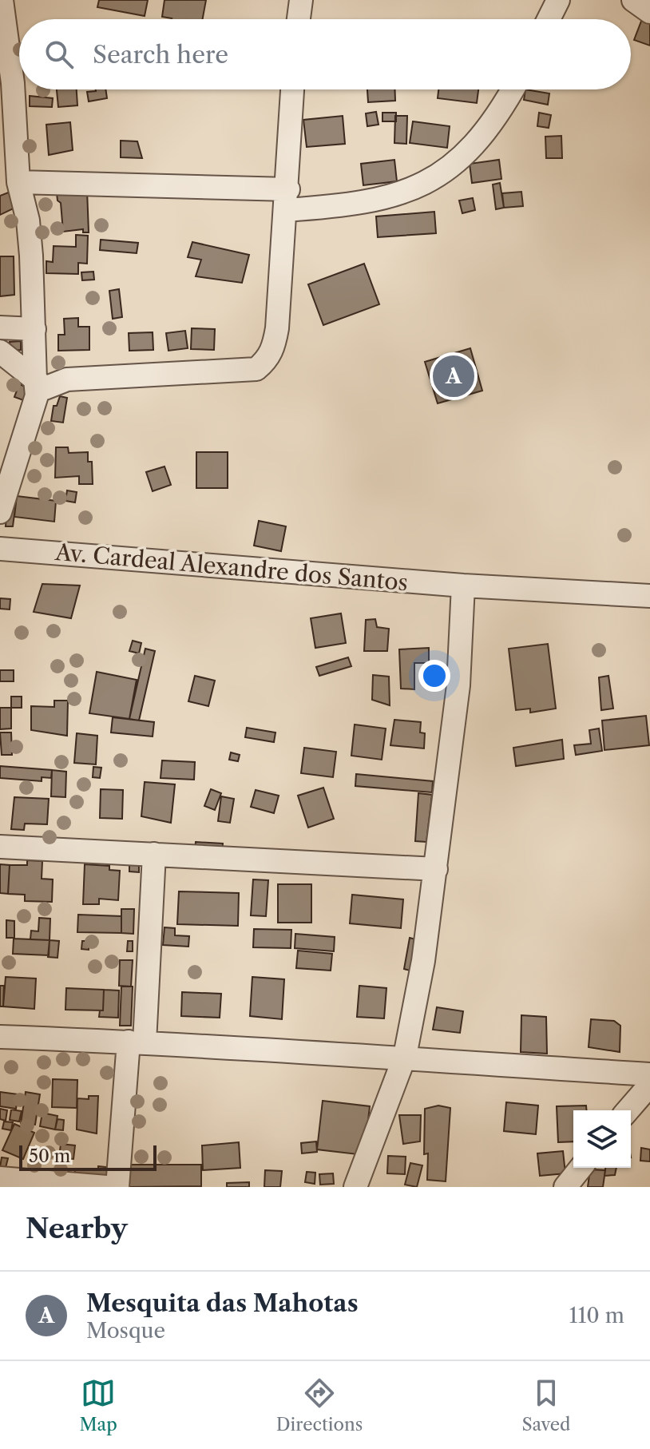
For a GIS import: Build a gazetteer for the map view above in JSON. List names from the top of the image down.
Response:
{
  "streets": {
    "street": ["Av. Cardeal Alexandre dos Santos"]
  },
  "scale_bar": "50 m",
  "page": {
    "search": "Search here",
    "pins": "A",
    "scale": "50 m",
    "heading": "Nearby",
    "list": [
      {
        "mark": "A",
        "name": "Mesquita das Mahotas",
        "note": "Mosque",
        "value": "110 m"
      }
    ],
    "nav": ["Map", "Directions", "Saved"]
  }
}
